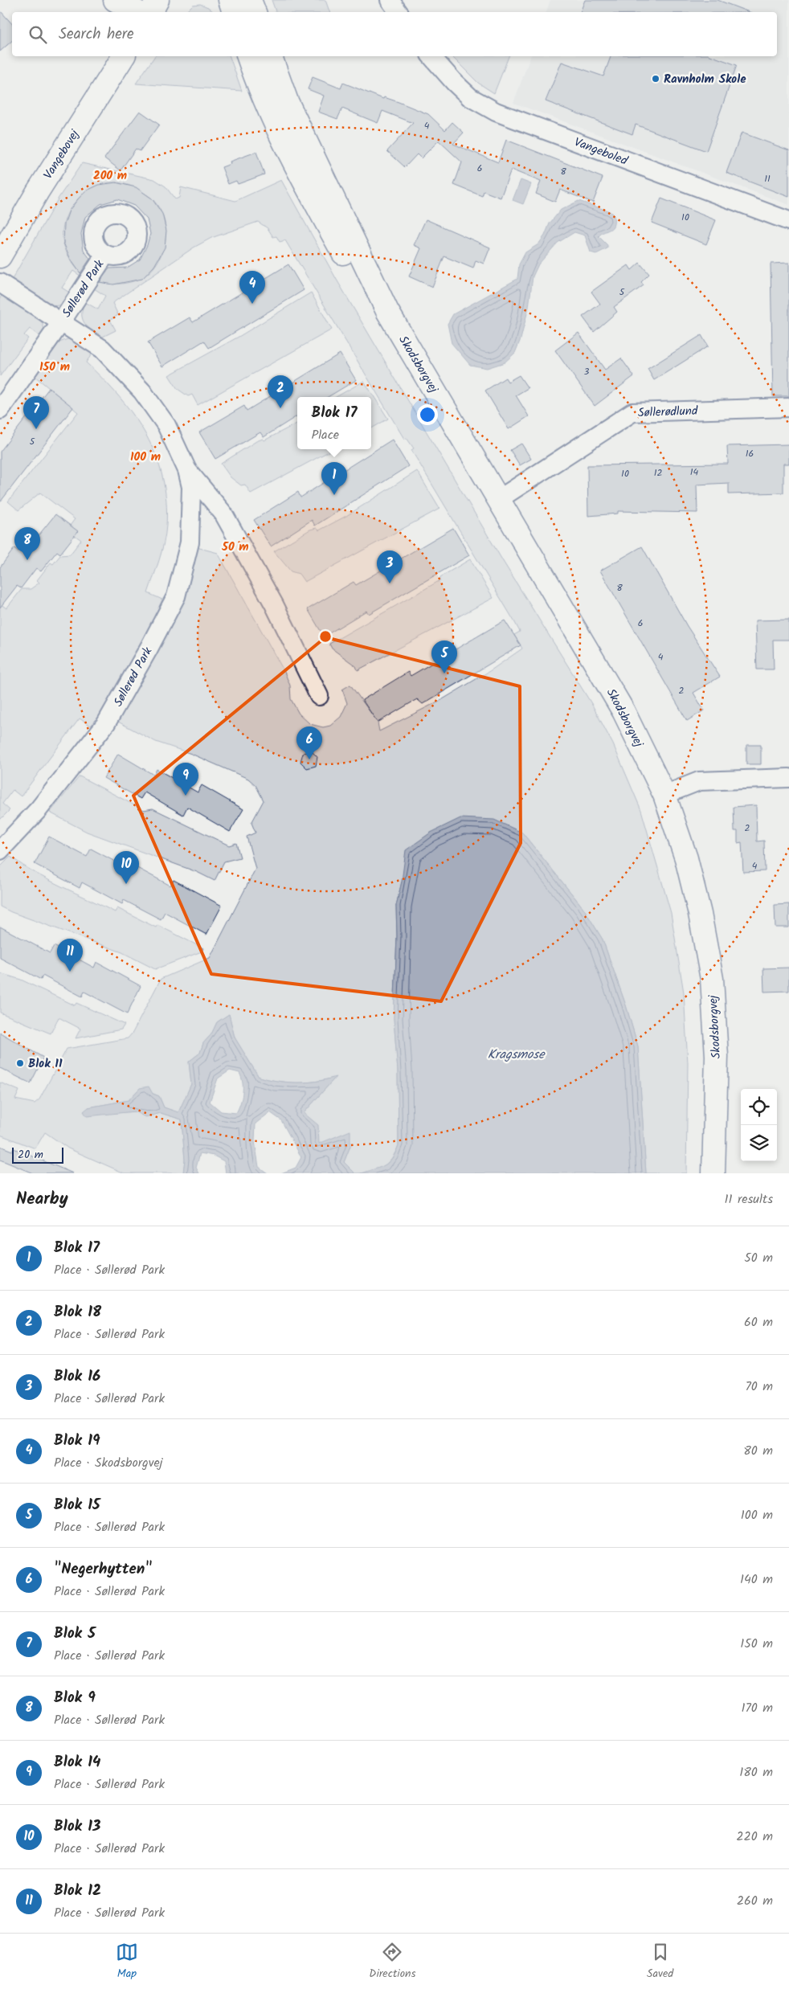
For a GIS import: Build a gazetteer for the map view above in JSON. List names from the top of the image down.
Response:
{
  "streets": {
    "street": [
      "Vangeboled",
      "Vangebovej",
      "Søllerød Park",
      "Skodsborgvej",
      "Søllerødlund"
    ]
  },
  "crossings": [
    ["Skodsborgvej", "Søllerødlund"]
  ],
  "water": ["Kragsmose"],
  "places": ["Ravnholm Skole", "Blok 11"],
  "house_numbers": [
    "4",
    "6",
    "8",
    "11",
    "10",
    "5",
    "3",
    "5",
    "16",
    "14",
    "12",
    "10",
    "8",
    "6",
    "4",
    "2",
    "2",
    "4"
  ],
  "scale_bar": "20 m",
  "page": {
    "search": "Search here",
    "pins": [
      "4",
      "2",
      "7",
      "1",
      "8",
      "3",
      "5",
      "6",
      "9",
      "10",
      "11"
    ],
    "popup": ["Blok 17", "Place"],
    "scale": "20 m",
    "heading": ["Nearby", "11 results"],
    "list": [
      {
        "mark": "1",
        "name": "Blok 17",
        "note": "Place · Søllerød Park",
        "value": "50 m"
      },
      {
        "mark": "2",
        "name": "Blok 18",
        "note": "Place · Søllerød Park",
        "value": "60 m"
      },
      {
        "mark": "3",
        "name": "Blok 16",
        "note": "Place · Søllerød Park",
        "value": "70 m"
      },
      {
        "mark": "4",
        "name": "Blok 19",
        "note": "Place · Skodsborgvej",
        "value": "80 m"
      },
      {
        "mark": "5",
        "name": "Blok 15",
        "note": "Place · Søllerød Park",
        "value": "100 m"
      },
      {
        "mark": "6",
        "name": "\"Negerhytten\"",
        "note": "Place · Søllerød Park",
        "value": "140 m"
      },
      {
        "mark": "7",
        "name": "Blok 5",
        "note": "Place · Søllerød Park",
        "value": "150 m"
      },
      {
        "mark": "8",
        "name": "Blok 9",
        "note": "Place · Søllerød Park",
        "value": "170 m"
      },
      {
        "mark": "9",
        "name": "Blok 14",
        "note": "Place · Søllerød Park",
        "value": "180 m"
      },
      {
        "mark": "10",
        "name": "Blok 13",
        "note": "Place · Søllerød Park",
        "value": "220 m"
      },
      {
        "mark": "11",
        "name": "Blok 12",
        "note": "Place · Søllerød Park",
        "value": "260 m"
      }
    ],
    "nav": ["Map", "Directions", "Saved"]
  },
  "rings": [
    "200 m",
    "150 m",
    "100 m",
    "50 m"
  ]
}
